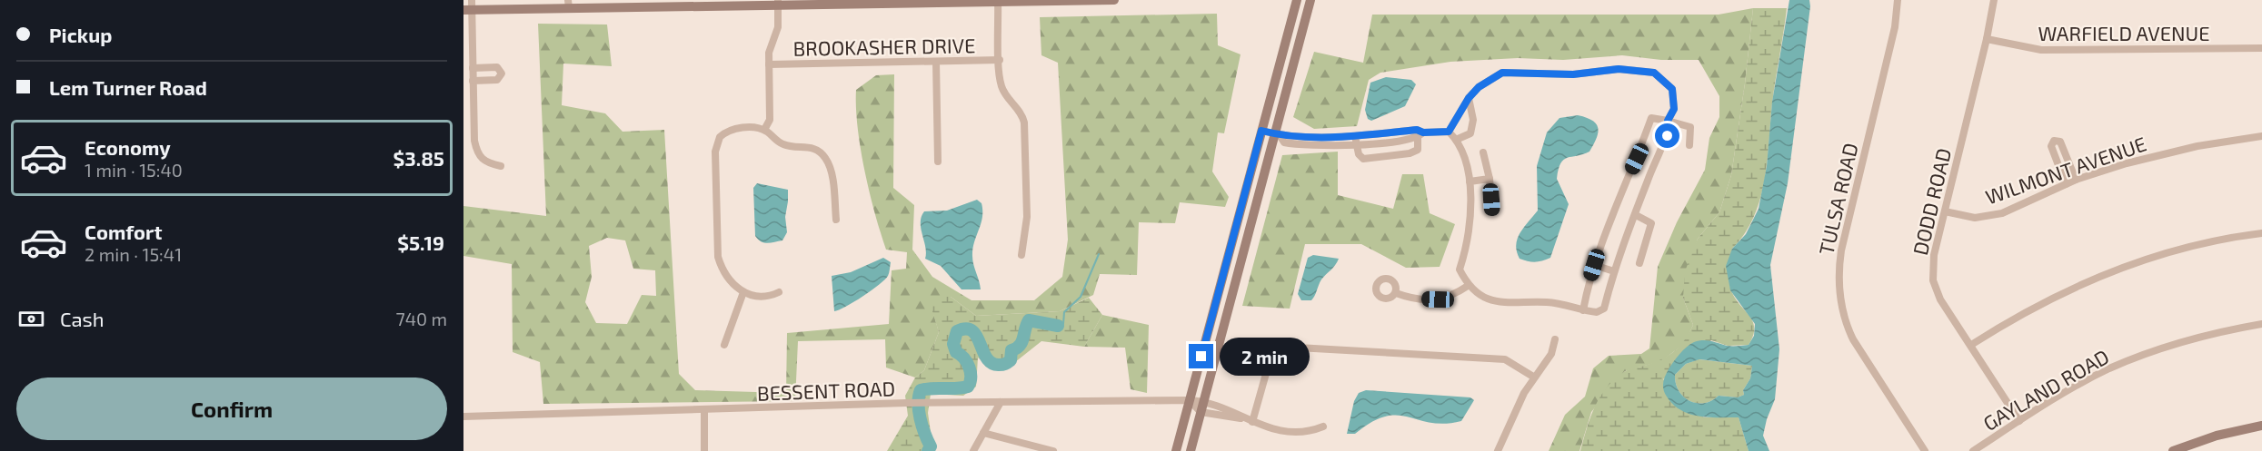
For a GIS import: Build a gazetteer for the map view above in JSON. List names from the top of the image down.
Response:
{
  "streets": {
    "street": [
      "WARFIELD AVENUE",
      "BROOKASHER DRIVE",
      "WILMONT AVENUE",
      "TULSA ROAD",
      "DODD ROAD",
      "GAYLAND ROAD",
      "BESSENT ROAD"
    ]
  },
  "crossings": [
    ["WARFIELD AVENUE", "DODD ROAD"],
    ["WILMONT AVENUE", "DODD ROAD"],
    ["DODD ROAD", "GAYLAND ROAD"]
  ],
  "page": {
    "banner": ["Pickup", "Lem Turner Road"],
    "list": [
      {
        "name": "Economy",
        "note": "1 min · 15:40",
        "value": "$3.85"
      },
      {
        "name": "Comfort",
        "note": "2 min · 15:41",
        "value": "$5.19"
      }
    ],
    "pay": ["Cash", "740 m"],
    "bubble": "2 min",
    "buttons": "Confirm"
  }
}
